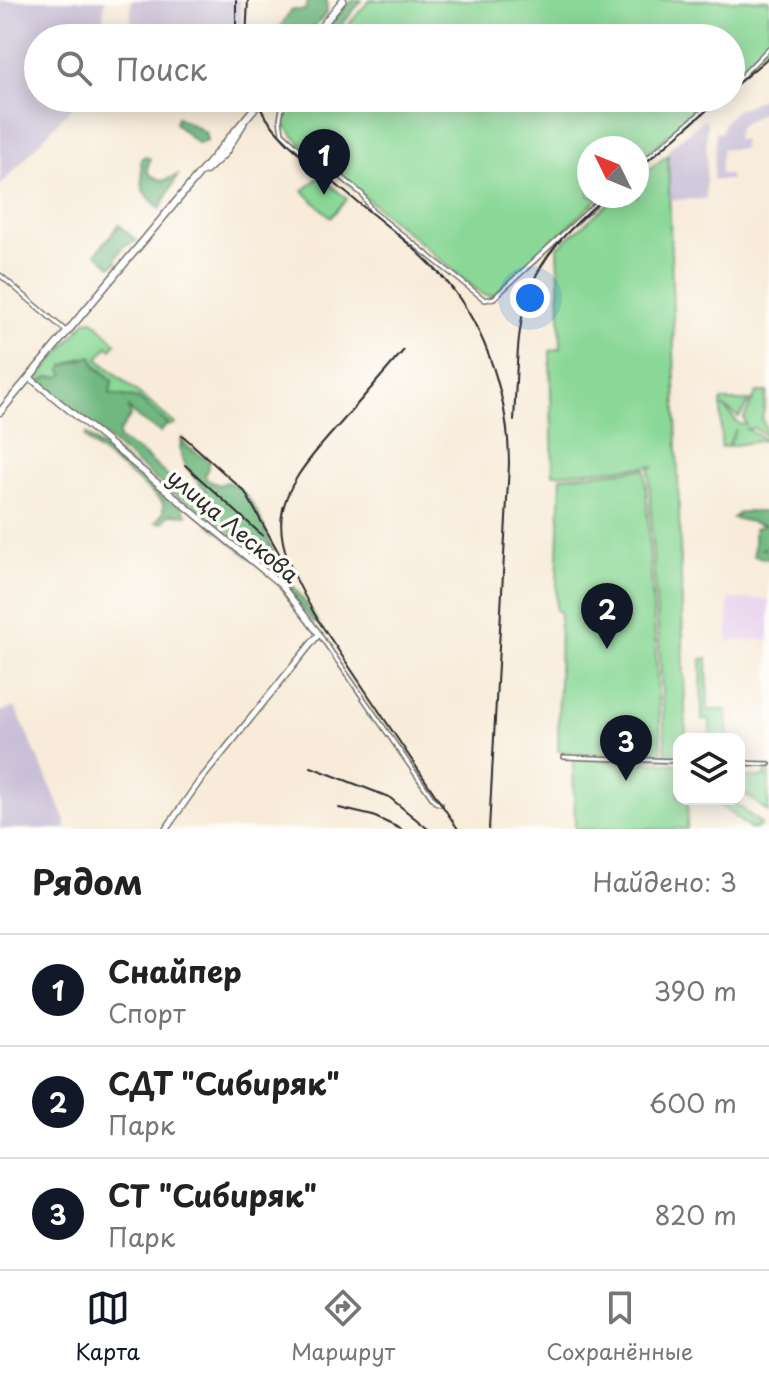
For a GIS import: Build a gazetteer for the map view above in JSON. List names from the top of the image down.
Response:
{
  "streets": {
    "main road": ["улица Лескова"]
  },
  "north": "top left",
  "page": {
    "search": "Поиск",
    "pins": ["1", "2", "3"],
    "heading": ["Рядом", "Найдено: 3"],
    "list": [
      {
        "mark": "1",
        "name": "Снайпер",
        "note": "Спорт",
        "value": "390 m"
      },
      {
        "mark": "2",
        "name": "СДТ \"Сибиряк\"",
        "note": "Парк",
        "value": "600 m"
      },
      {
        "mark": "3",
        "name": "СТ \"Сибиряк\"",
        "note": "Парк",
        "value": "820 m"
      }
    ],
    "nav": ["Карта", "Маршрут", "Сохранённые"]
  }
}
